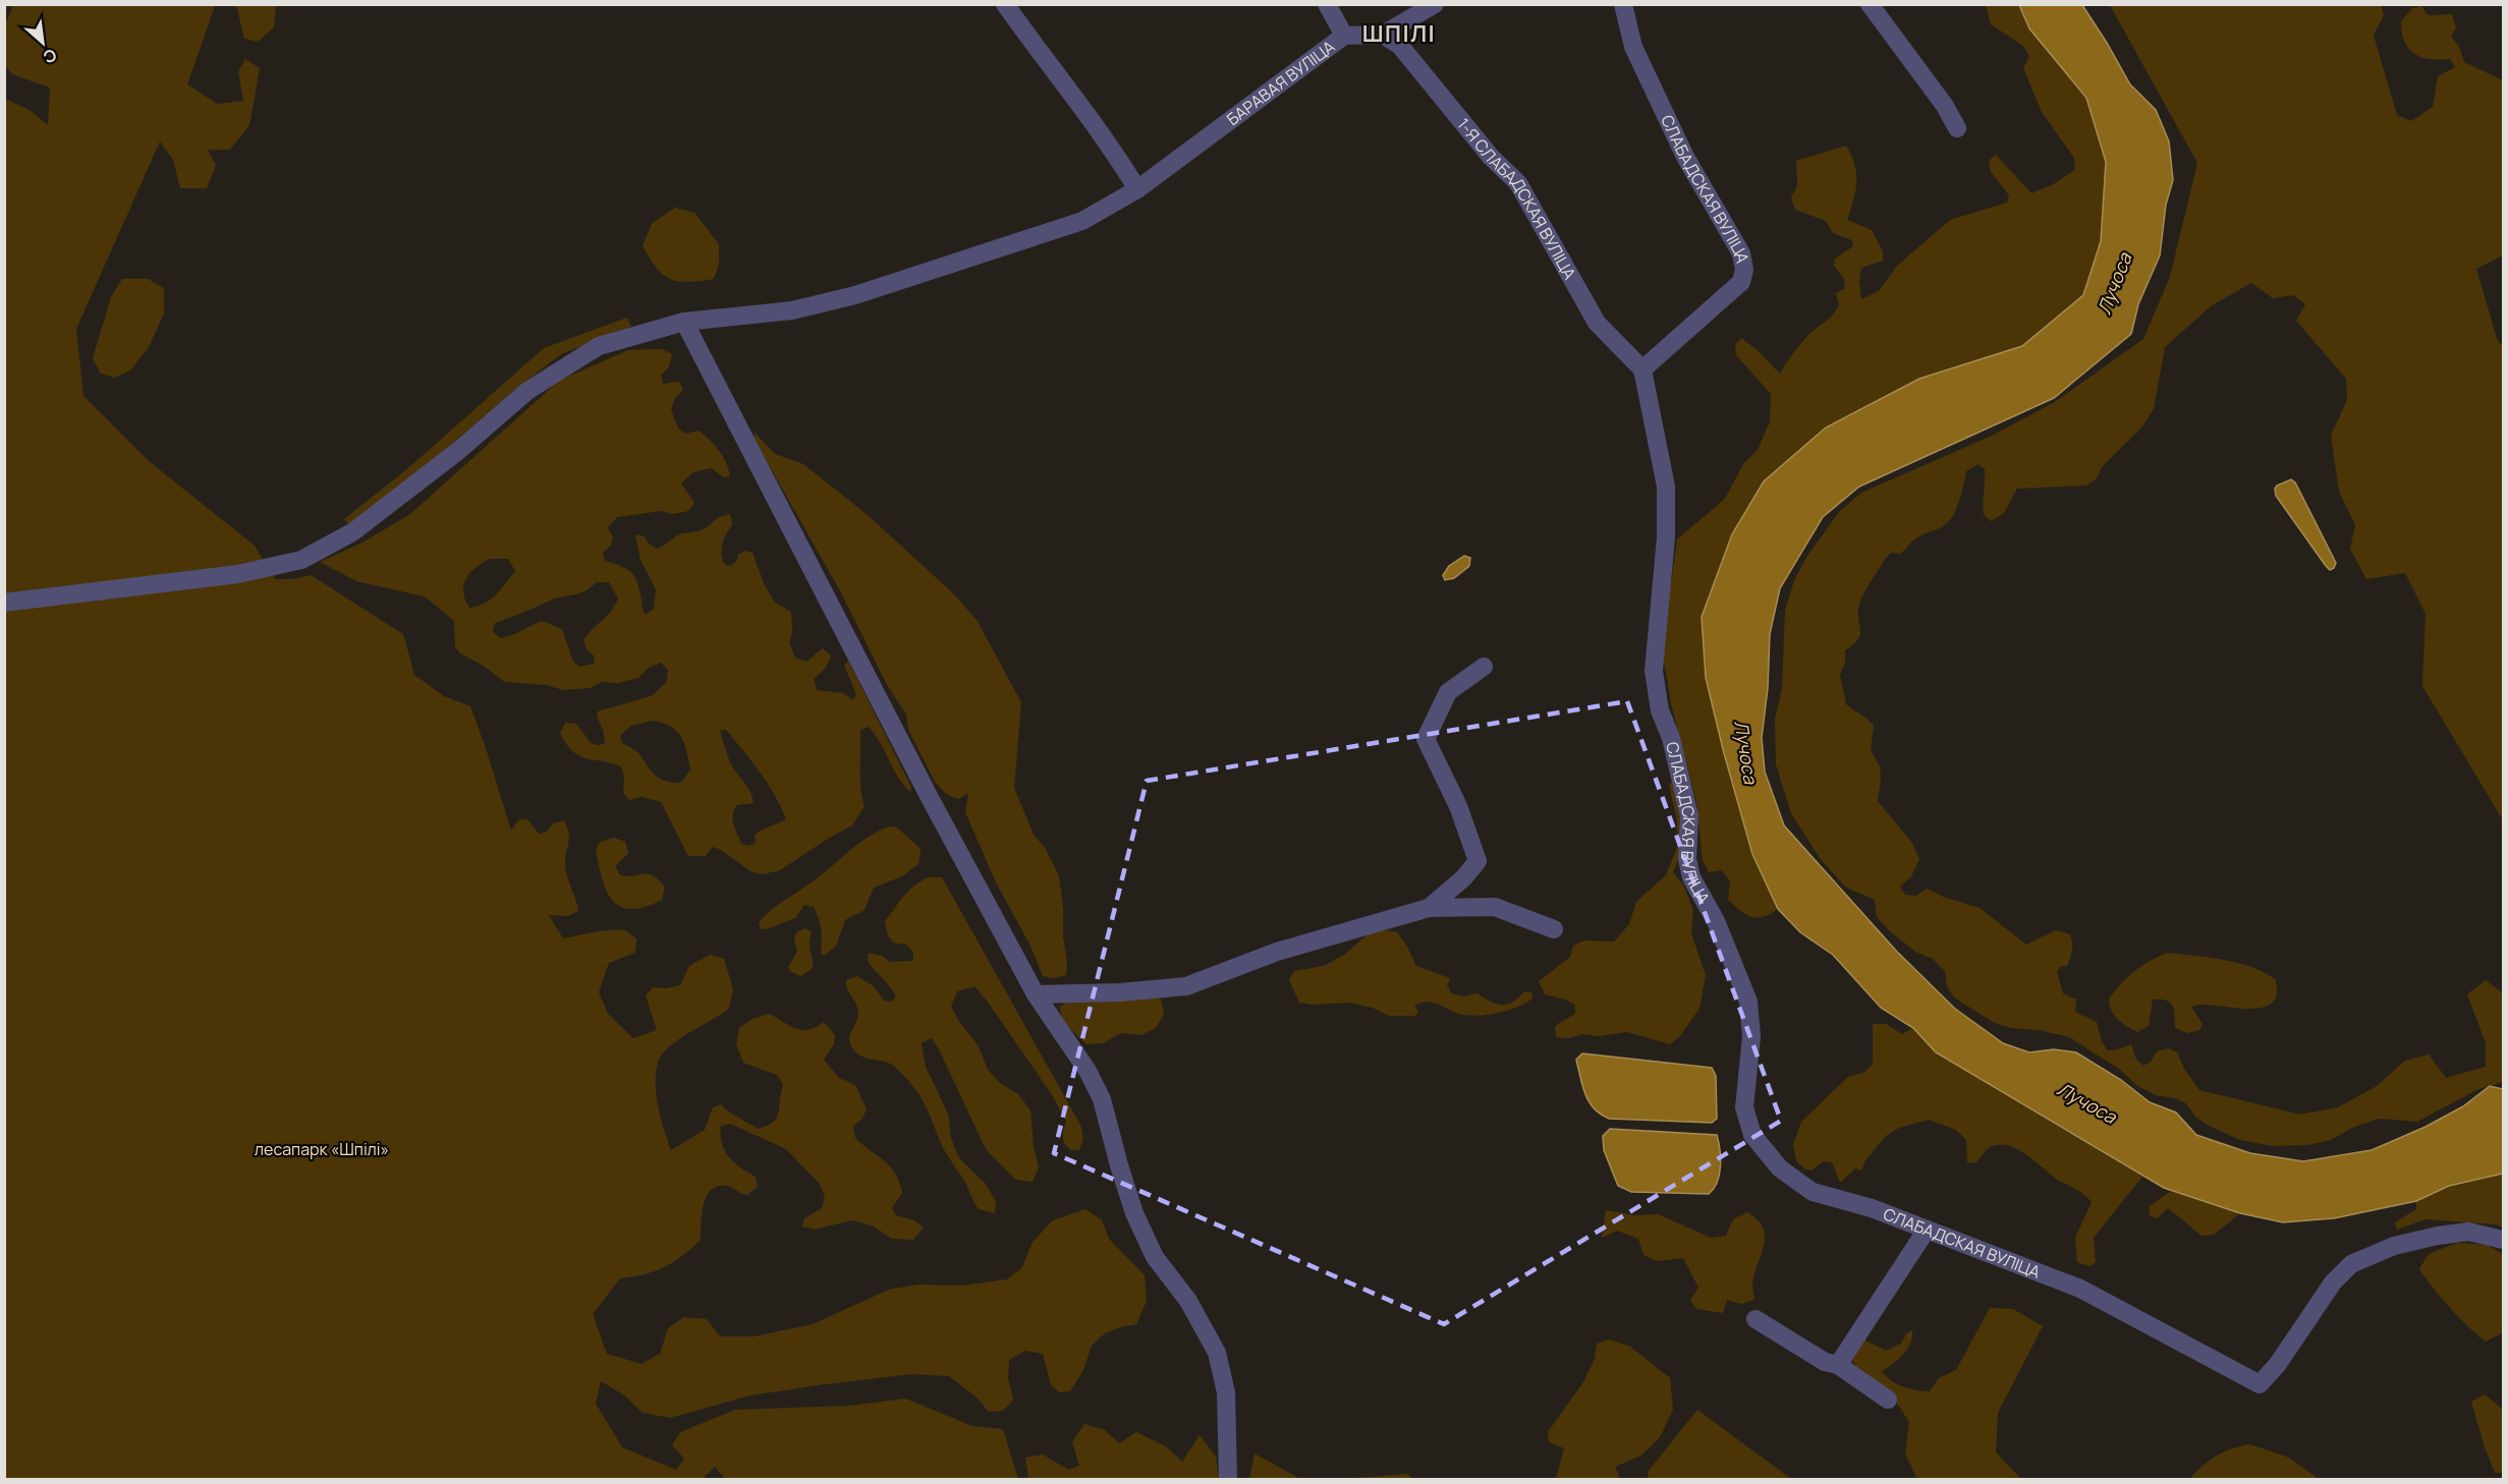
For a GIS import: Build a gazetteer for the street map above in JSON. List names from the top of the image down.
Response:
{
  "streets": {
    "street": ["БАРАВАЯ ВУЛІЦА", "СЛАБАДСКАЯ ВУЛІЦА", "1-Я СЛАБАДСКАЯ ВУЛІЦА"]
  },
  "crossings": [
    ["БАРАВАЯ ВУЛІЦА", "1-Я СЛАБАДСКАЯ ВУЛІЦА"],
    ["СЛАБАДСКАЯ ВУЛІЦА", "1-Я СЛАБАДСКАЯ ВУЛІЦА"]
  ],
  "districts": ["ШПІЛІ"],
  "water": ["Лучоса"],
  "parks": ["лесапарк «Шпілі»"],
  "north": "bottom right"
}
